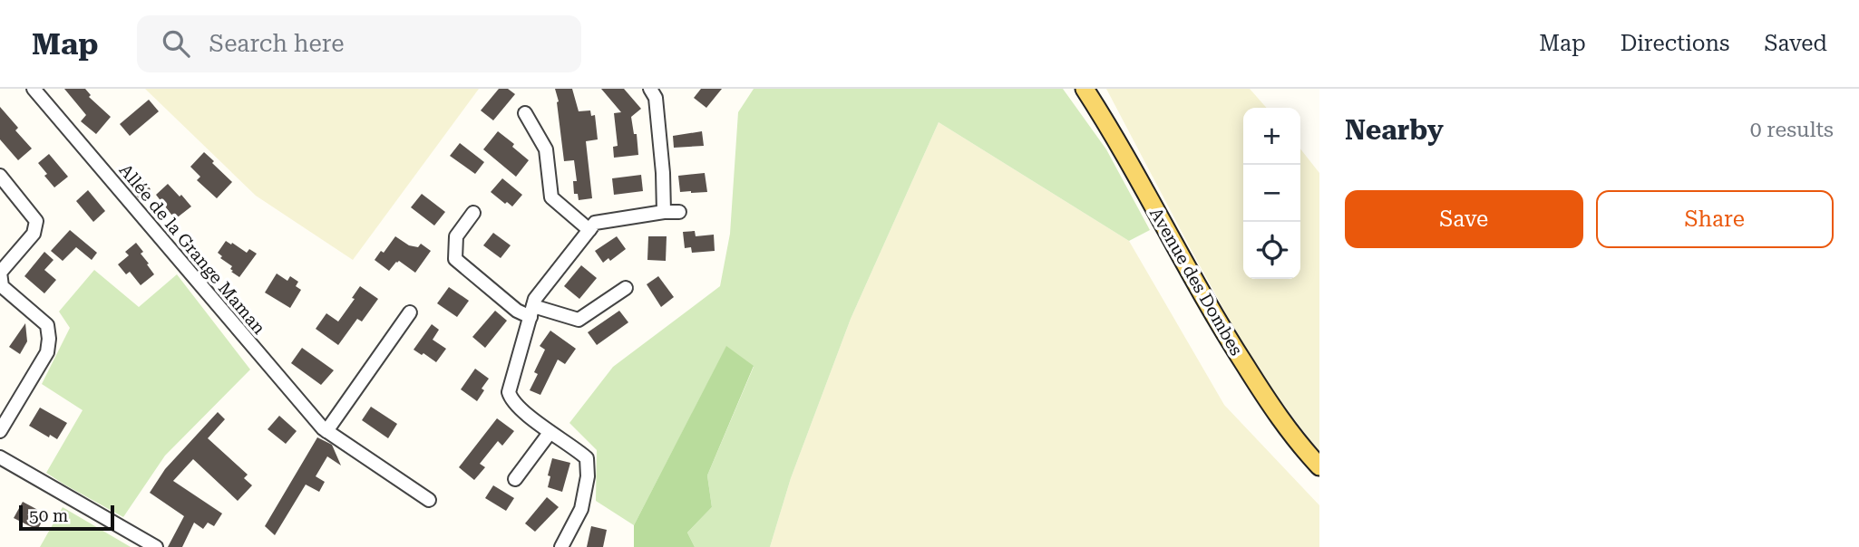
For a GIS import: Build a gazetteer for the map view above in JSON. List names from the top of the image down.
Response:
{
  "streets": {
    "main road": ["Avenue des Dombes"],
    "street": ["Allée de la Grange Maman"]
  },
  "scale_bar": "50 m",
  "page": {
    "header": "Map",
    "search": "Search here",
    "nav": ["Map", "Directions", "Saved"],
    "heading": ["Nearby", "0 results"],
    "map_buttons": ["+", "−"],
    "buttons": ["Save", "Share"],
    "scale": "50 m"
  }
}
